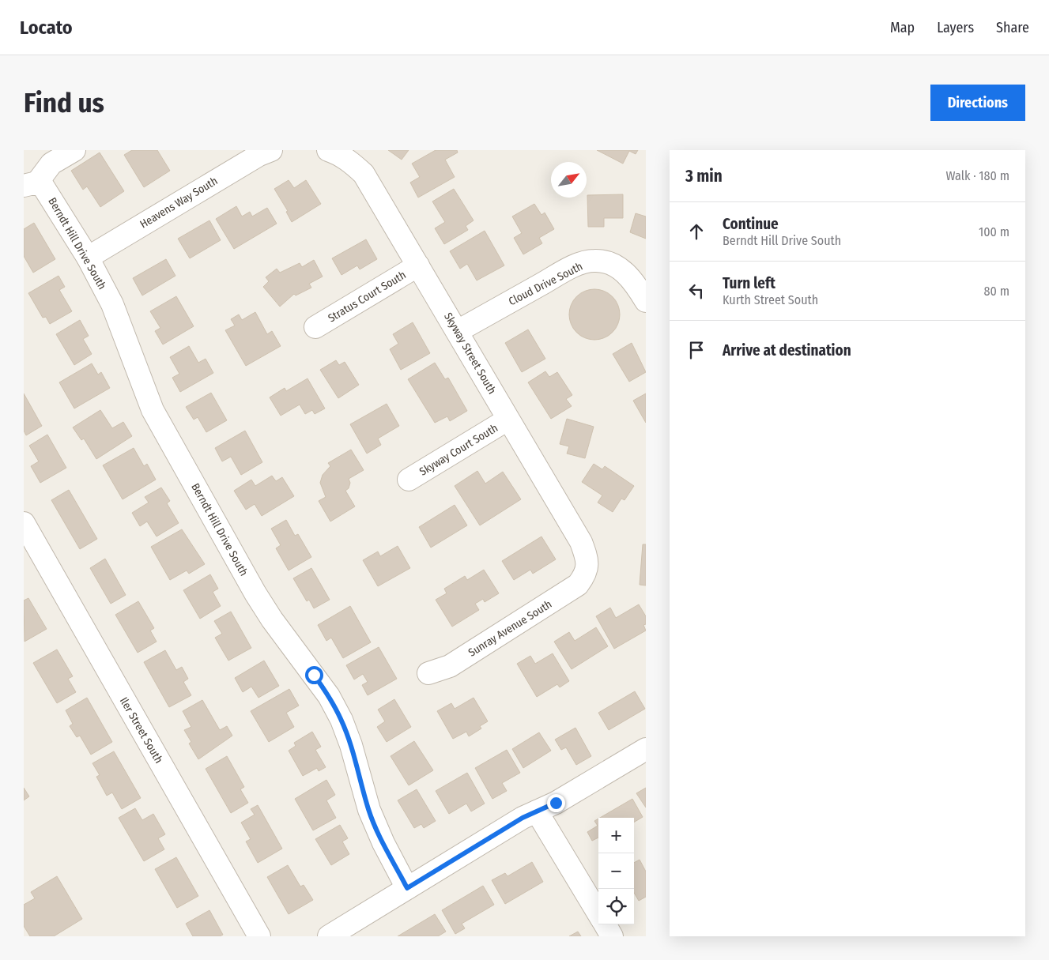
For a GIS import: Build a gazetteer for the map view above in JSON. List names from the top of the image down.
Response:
{
  "streets": {
    "street": [
      "Heavens Way South",
      "Berndt Hill Drive South",
      "Cloud Drive South",
      "Stratus Court South",
      "Skyway Street South",
      "Skyway Court South",
      "Sunray Avenue South",
      "Iler Street South"
    ]
  },
  "crossings": [
    ["Heavens Way South", "Berndt Hill Drive South"],
    ["Cloud Drive South", "Skyway Street South"],
    ["Stratus Court South", "Skyway Street South"],
    ["Skyway Street South", "Skyway Court South"],
    ["Skyway Street South", "Sunray Avenue South"]
  ],
  "north": "top right",
  "page": {
    "header": "Locato",
    "nav": ["Map", "Layers", "Share"],
    "buttons": "Directions",
    "title": "Find us",
    "heading": ["3 min", "Walk · 180 m"],
    "list": [
      ["Continue", "Berndt Hill Drive South", "100 m"],
      ["Turn left", "Kurth Street South", "80 m"],
      "Arrive at destination"
    ],
    "map_buttons": ["+", "−"]
  }
}
